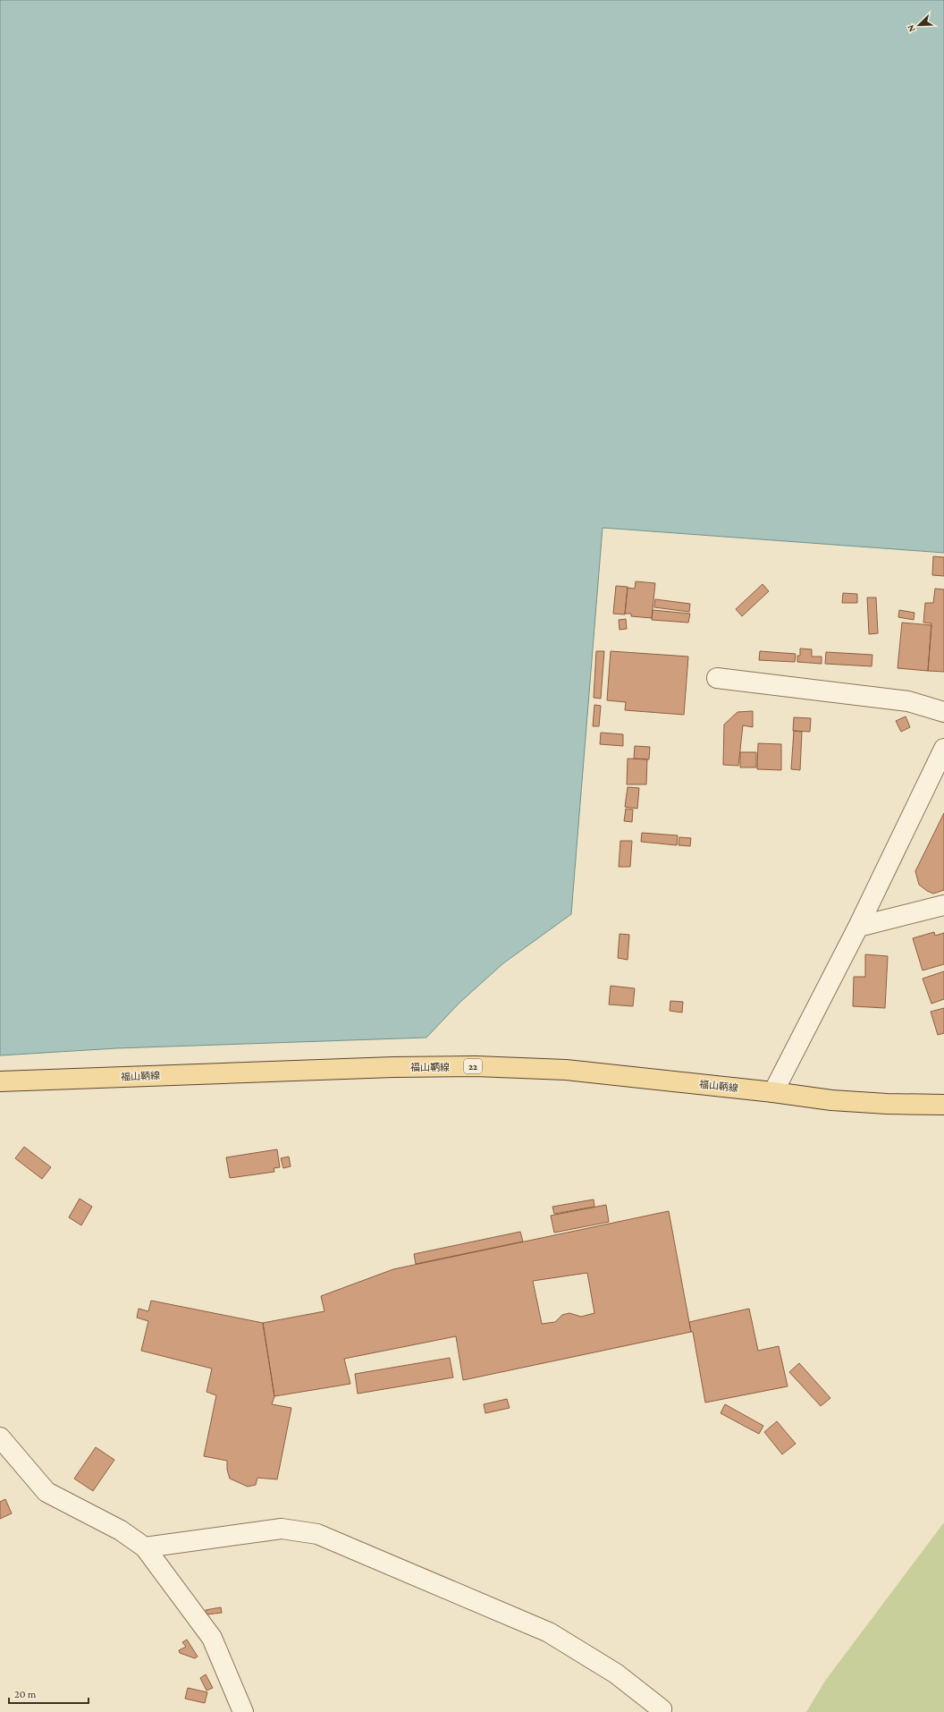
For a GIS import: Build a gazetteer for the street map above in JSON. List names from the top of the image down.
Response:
{
  "streets": {
    "main road": ["22", "福山鞆線"]
  },
  "scale_bar": "20 m",
  "north": "bottom left"
}
